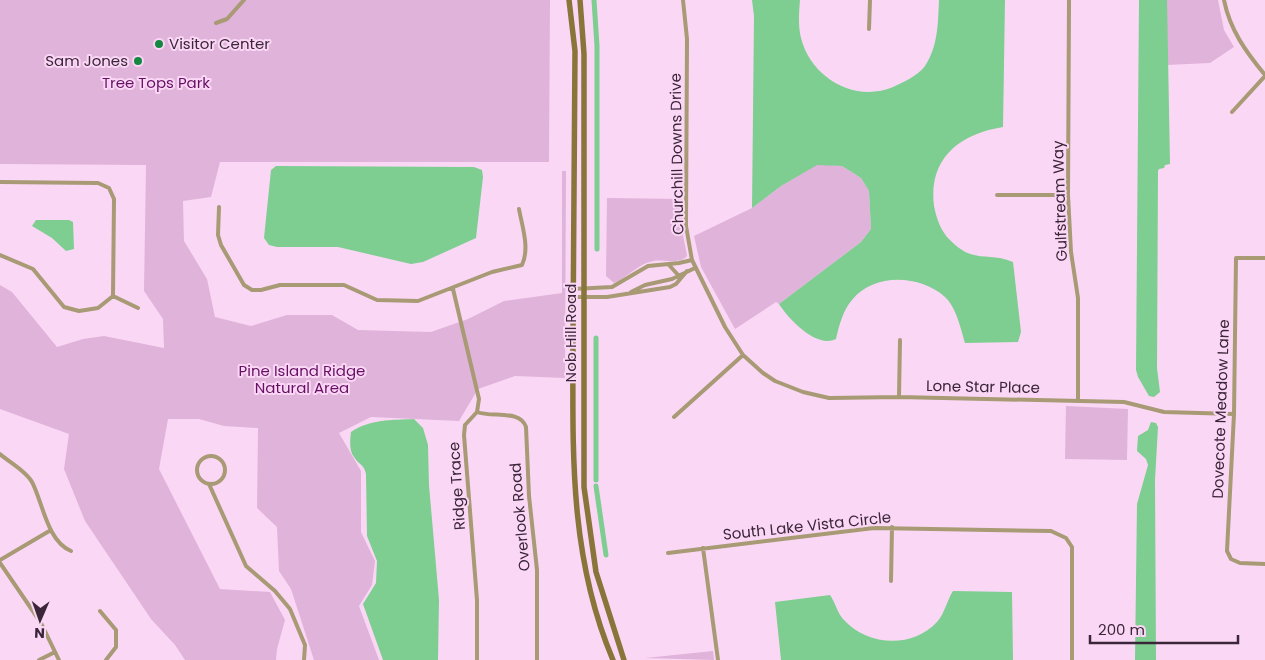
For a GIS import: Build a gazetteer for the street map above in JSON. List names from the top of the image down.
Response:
{
  "streets": {
    "main road": ["Nob Hill Road"],
    "street": [
      "Churchill Downs Drive",
      "Gulfstream Way",
      "Lone Star Place",
      "Dovecote Meadow Lane",
      "Ridge Trace",
      "Overlook Road",
      "South Lake Vista Circle"
    ]
  },
  "crossings": [
    ["Churchill Downs Drive", "Lone Star Place"],
    ["Gulfstream Way", "Lone Star Place"],
    ["Lone Star Place", "Dovecote Meadow Lane"],
    ["Ridge Trace", "Overlook Road"]
  ],
  "parks": ["Tree Tops Park", "Pine Island Ridge Natural Area"],
  "places": ["Visitor Center", "Sam Jones"],
  "scale_bar": "200 m",
  "north": "bottom"
}
